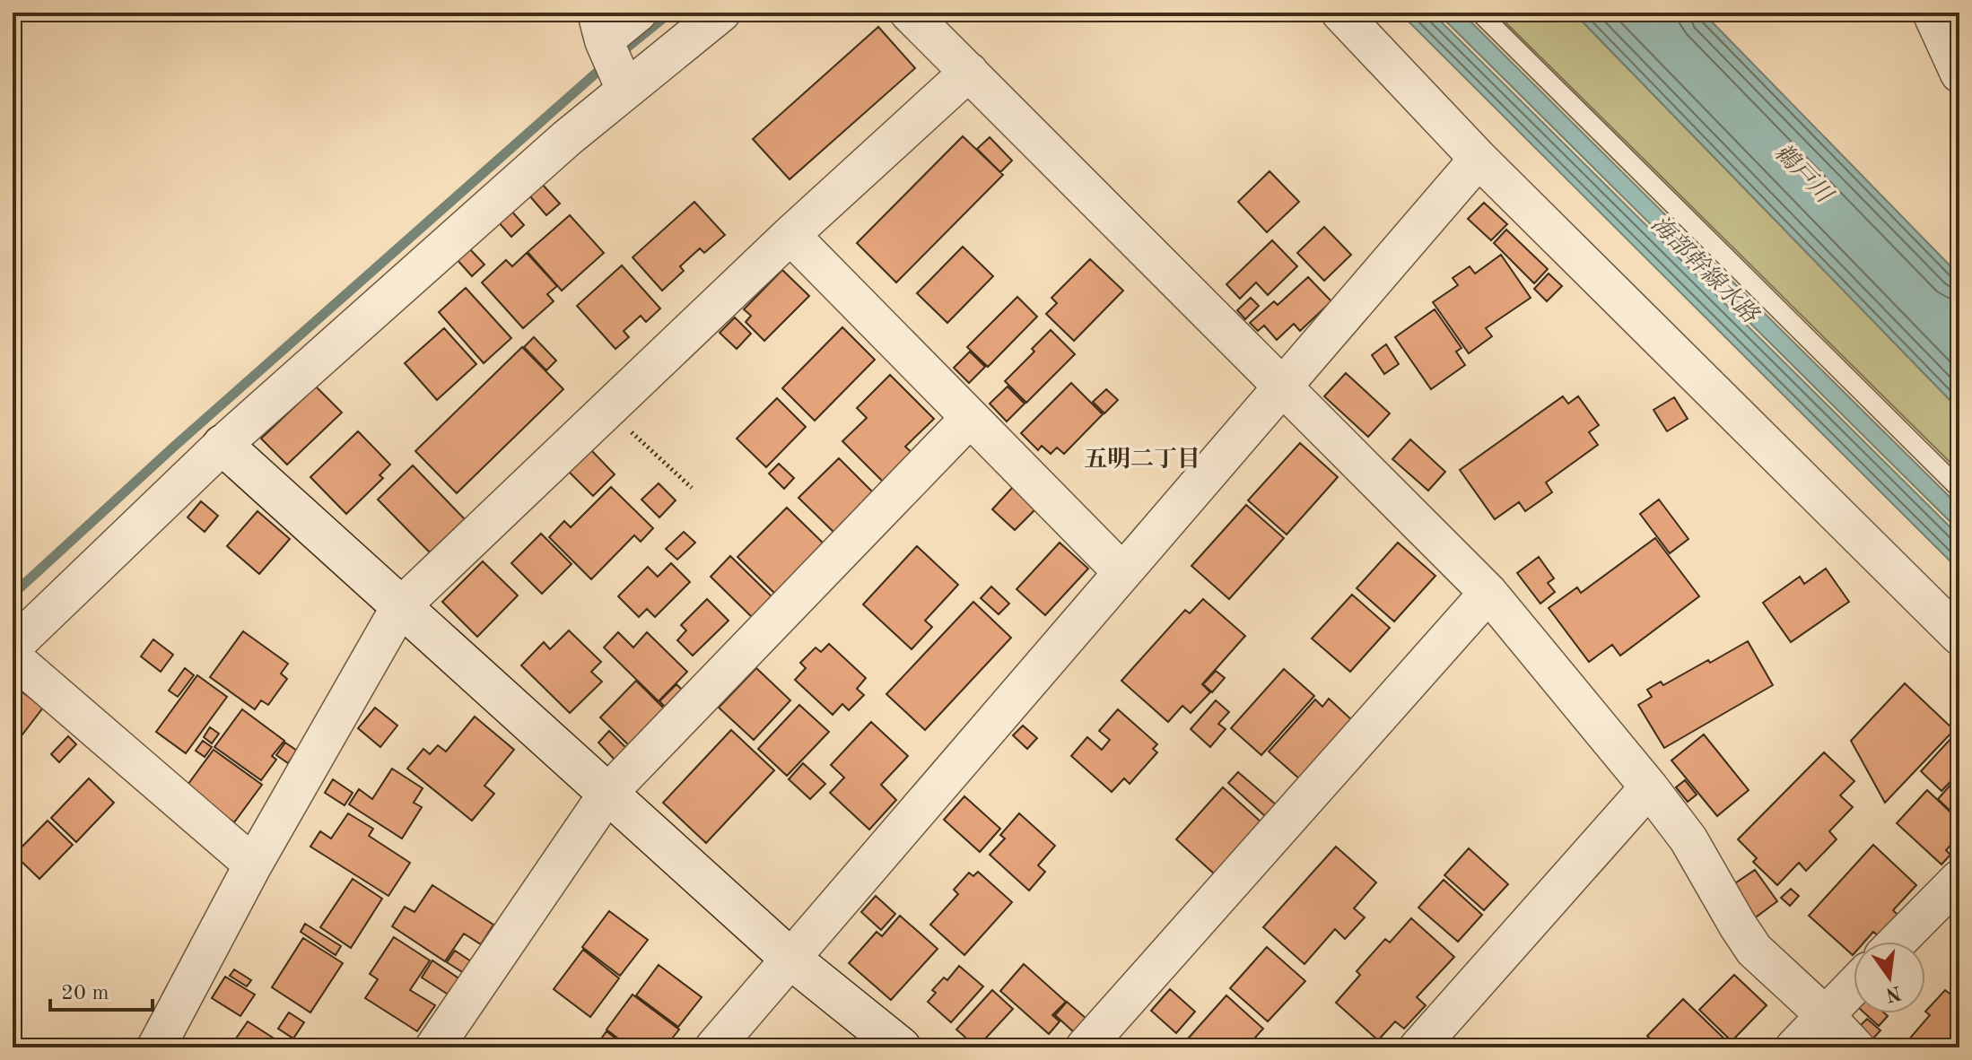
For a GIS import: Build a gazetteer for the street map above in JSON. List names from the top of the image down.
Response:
{
  "districts": ["五明二丁目"],
  "water": ["鵜戸川", "海部幹線水路"],
  "scale_bar": "20 m",
  "north": "bottom"
}
